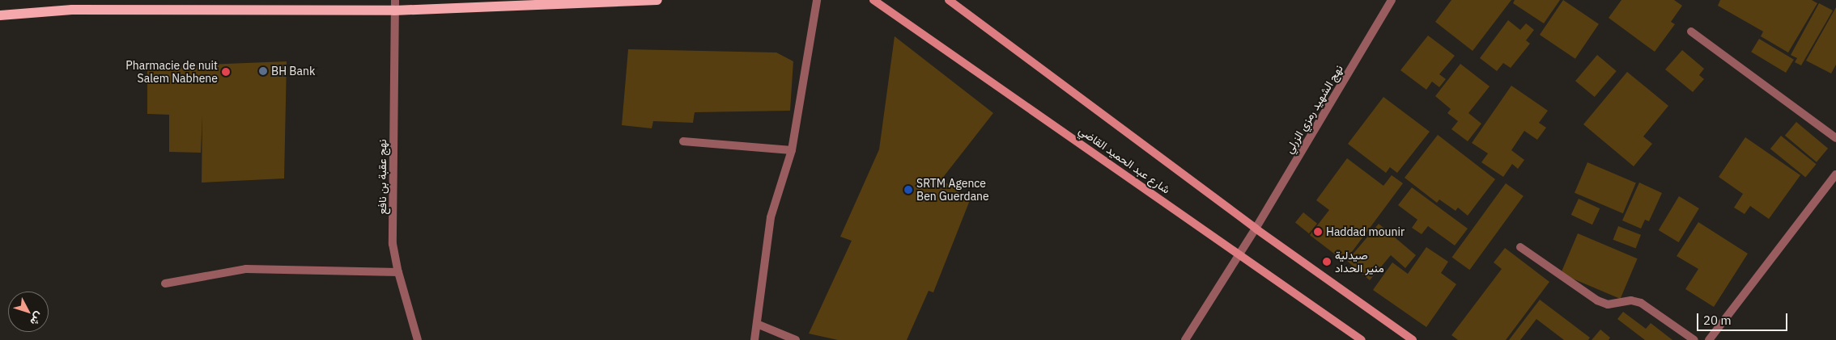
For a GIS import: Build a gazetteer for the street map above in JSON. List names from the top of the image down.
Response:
{
  "streets": {
    "main road": ["شارع عبد الحميد القاضي"],
    "street": ["نهج الشهيد رمزي الزرلي", "نهج عقبة بن نافع"]
  },
  "crossings": [
    ["نهج الشهيد رمزي الزرلي", "شارع عبد الحميد القاضي"]
  ],
  "places": [
    "BH Bank",
    "Pharmacie de nuit Salem Nabhene",
    "SRTM Agence Ben Guerdane",
    "Haddad mounir",
    "صيدلية منير الحداد"
  ],
  "scale_bar": "20 m",
  "north": "bottom right"
}
